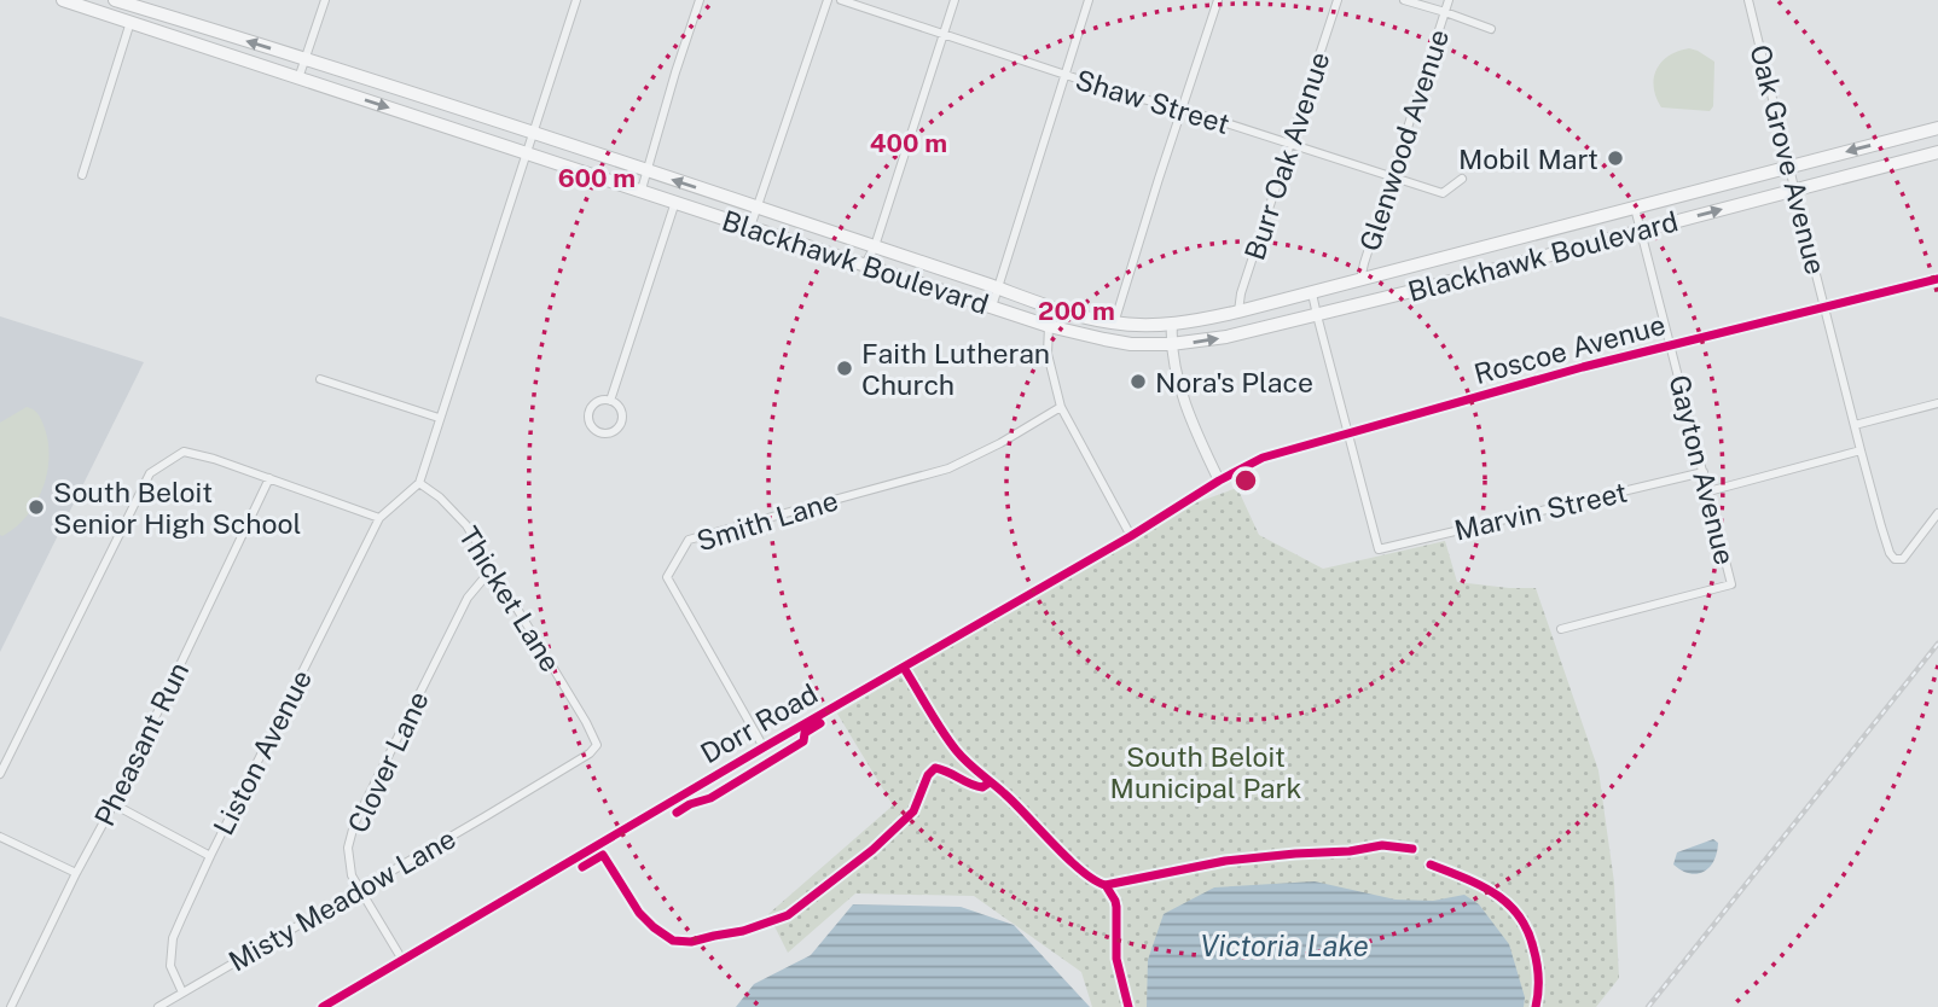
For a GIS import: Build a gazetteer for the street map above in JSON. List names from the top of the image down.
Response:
{
  "streets": {
    "main road": ["Blackhawk Boulevard"],
    "street": [
      "Shaw Street",
      "Glenwood Avenue",
      "Burr Oak Avenue",
      "Oak Grove Avenue",
      "Roscoe Avenue",
      "Gayton Avenue",
      "Marvin Street",
      "Smith Lane",
      "Thicket Lane",
      "Dorr Road",
      "Pheasant Run",
      "Liston Avenue",
      "Clover Lane",
      "Misty Meadow Lane"
    ]
  },
  "crossings": [
    ["Shaw Street", "Glenwood Avenue"],
    ["Shaw Street", "Burr Oak Avenue"],
    ["Glenwood Avenue", "Blackhawk Boulevard"],
    ["Burr Oak Avenue", "Blackhawk Boulevard"],
    ["Oak Grove Avenue", "Blackhawk Boulevard"],
    ["Oak Grove Avenue", "Roscoe Avenue"],
    ["Blackhawk Boulevard", "Gayton Avenue"],
    ["Roscoe Avenue", "Gayton Avenue"],
    ["Roscoe Avenue", "Marvin Street"],
    ["Roscoe Avenue", "Dorr Road"],
    ["Gayton Avenue", "Marvin Street"],
    ["Smith Lane", "Dorr Road"],
    ["Thicket Lane", "Clover Lane"],
    ["Thicket Lane", "Misty Meadow Lane"],
    ["Dorr Road", "Clover Lane"],
    ["Liston Avenue", "Misty Meadow Lane"],
    ["Clover Lane", "Misty Meadow Lane"]
  ],
  "water": ["Victoria Lake"],
  "parks": ["South Beloit Municipal Park"],
  "places": [
    "Mobil Mart",
    "Faith Lutheran Church",
    "Nora's Place",
    "South Beloit Senior High School"
  ],
  "rings": ["400 m", "600 m", "200 m"]
}
